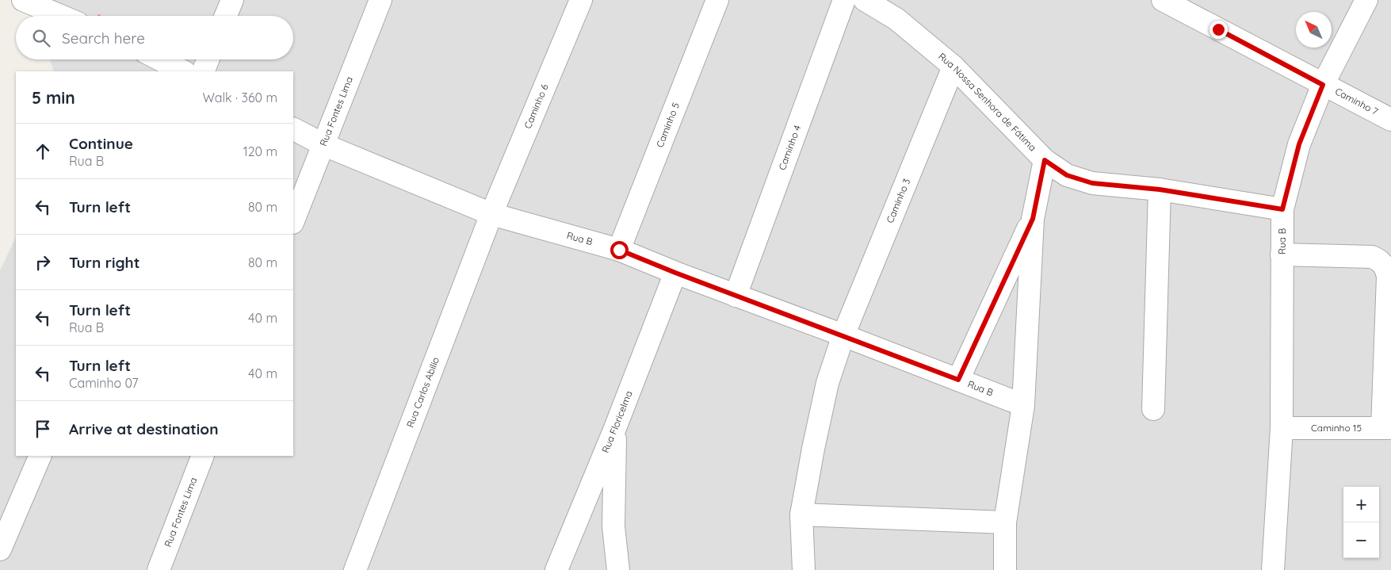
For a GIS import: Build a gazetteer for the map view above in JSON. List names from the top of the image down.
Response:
{
  "streets": {
    "street": [
      "Rua Nossa Senhora de Fátima",
      "Caminho 7",
      "Caminho 6",
      "Rua Fontes Lima",
      "Caminho 5",
      "Caminho 4",
      "Caminho 3",
      "Rua B",
      "Rua Carlos Abilio",
      "Rua Floricelma",
      "Caminho 15"
    ]
  },
  "crossings": [
    ["Rua Nossa Senhora de Fátima", "Caminho 3"],
    ["Rua Nossa Senhora de Fátima", "Rua B"],
    ["Caminho 7", "Rua B"],
    ["Caminho 6", "Rua B"],
    ["Caminho 6", "Rua Carlos Abilio"],
    ["Rua Fontes Lima", "Rua B"],
    ["Caminho 5", "Rua B"],
    ["Caminho 4", "Rua B"],
    ["Caminho 3", "Rua B"],
    ["Rua B", "Rua Carlos Abilio"],
    ["Rua B", "Rua Floricelma"],
    ["Rua B", "Caminho 15"]
  ],
  "north": "top left",
  "page": {
    "search": "Search here",
    "heading": ["5 min", "Walk · 360 m"],
    "list": [
      ["Continue", "Rua B", "120 m"],
      ["Turn left", "80 m"],
      ["Turn right", "80 m"],
      ["Turn left", "Rua B", "40 m"],
      ["Turn left", "Caminho 07", "40 m"],
      "Arrive at destination"
    ],
    "map_buttons": ["+", "−"]
  }
}
